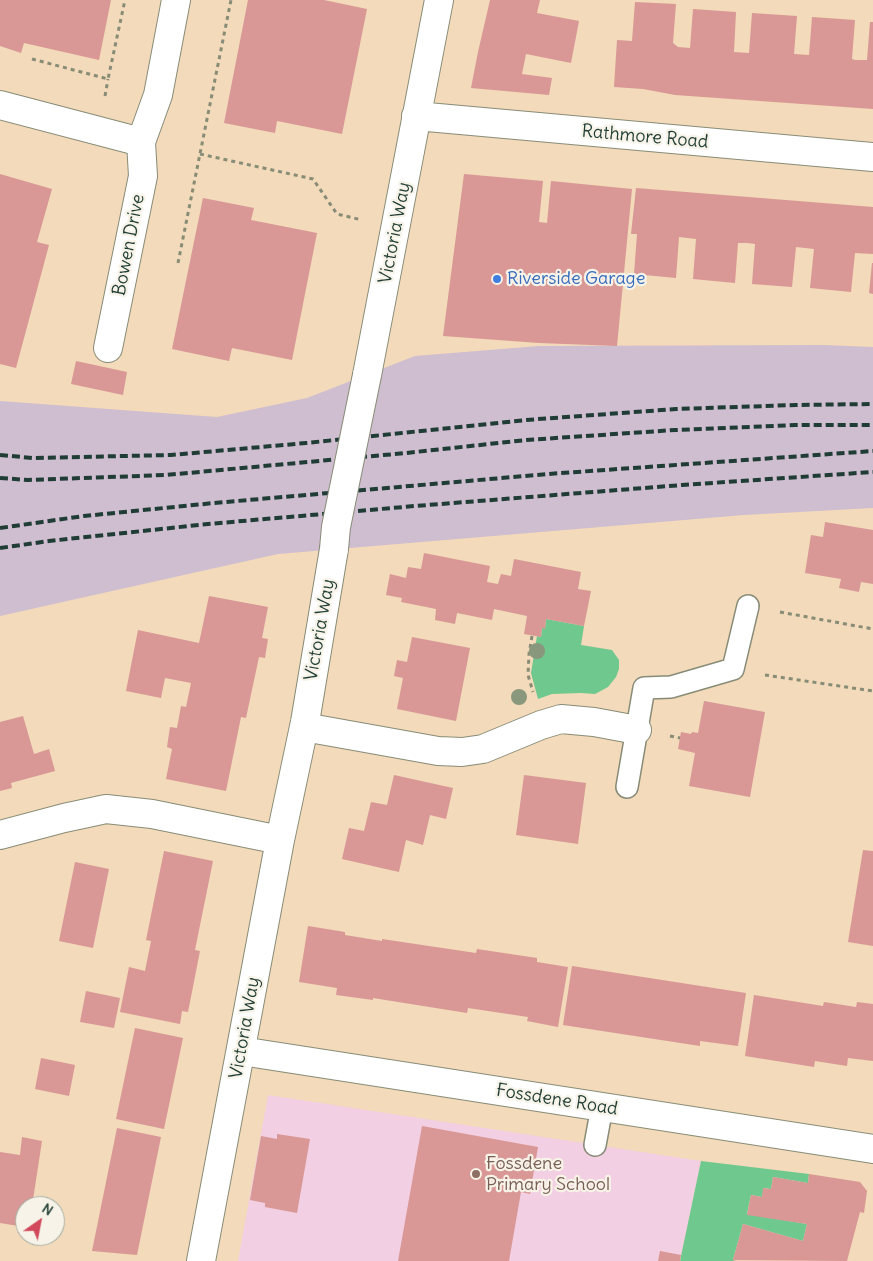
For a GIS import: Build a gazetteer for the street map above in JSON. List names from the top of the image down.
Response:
{
  "streets": {
    "street": [
      "Rathmore Road",
      "Victoria Way",
      "Bowen Drive",
      "Fossdene Road"
    ]
  },
  "crossings": [
    ["Rathmore Road", "Victoria Way"],
    ["Victoria Way", "Fossdene Road"]
  ],
  "places": ["Riverside Garage", "Fossdene Primary School"],
  "north": "top right"
}
